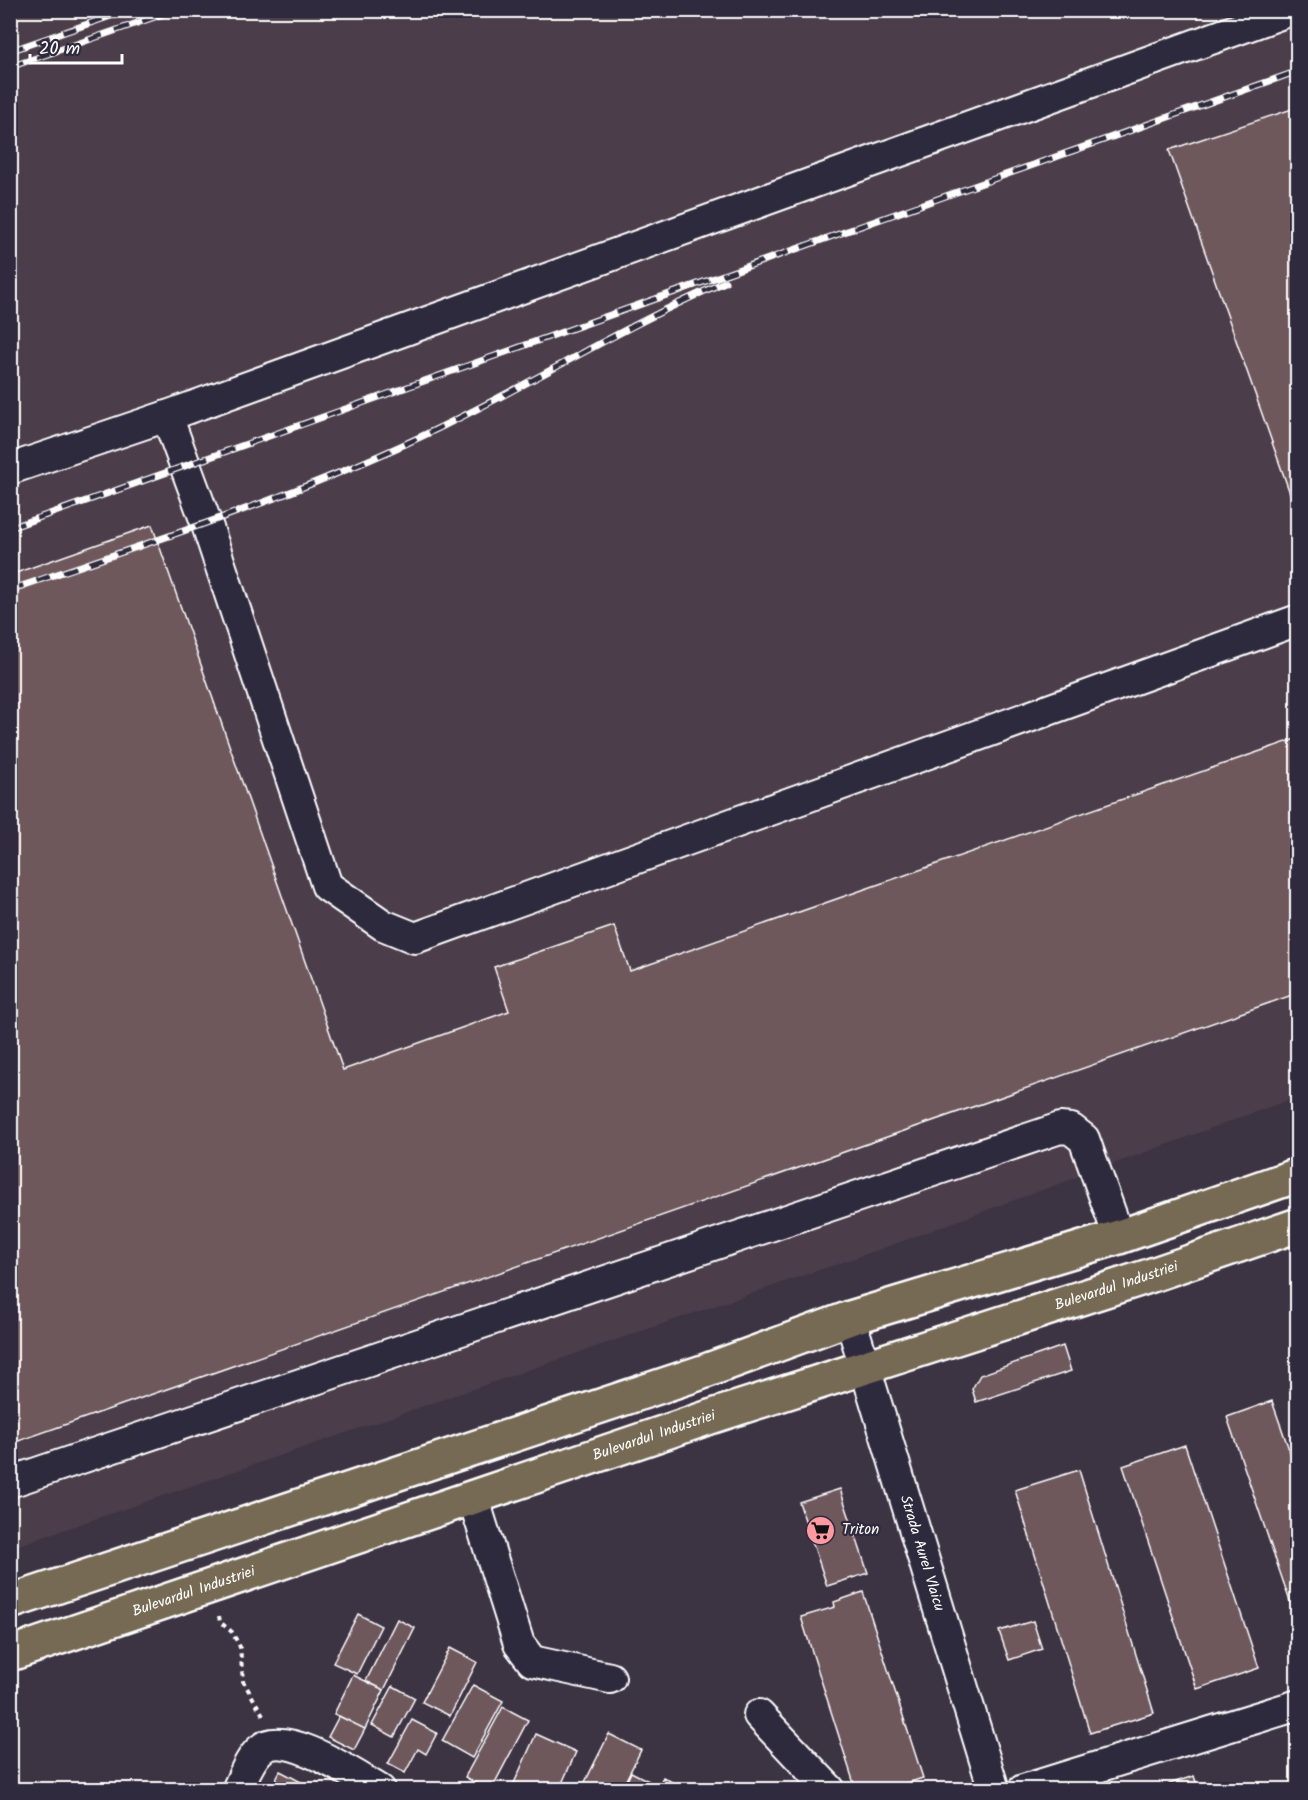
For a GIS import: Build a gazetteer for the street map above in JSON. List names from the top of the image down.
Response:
{
  "streets": {
    "main road": ["Bulevardul Industriei"],
    "street": ["Strada Aurel Vlaicu"]
  },
  "crossings": [
    ["Bulevardul Industriei", "Strada Aurel Vlaicu"]
  ],
  "places": {
    "supermarket": ["Triton"]
  },
  "scale_bar": "20 m"
}
